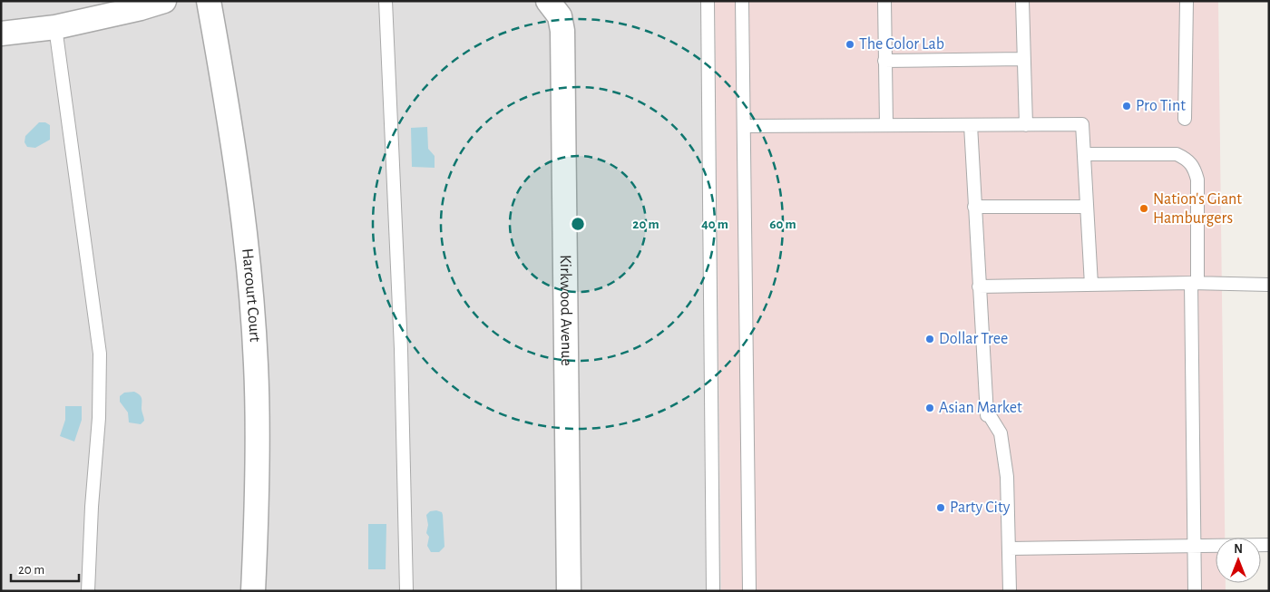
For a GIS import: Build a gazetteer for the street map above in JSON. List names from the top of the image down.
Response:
{
  "streets": {
    "street": ["Harcourt Court", "Kirkwood Avenue"]
  },
  "places": [
    "The Color Lab",
    "Pro Tint",
    "Nation's Giant Hamburgers",
    "Dollar Tree",
    "Asian Market",
    "Party City"
  ],
  "scale_bar": "20 m",
  "north": "top",
  "rings": ["20 m", "40 m", "60 m"]
}
